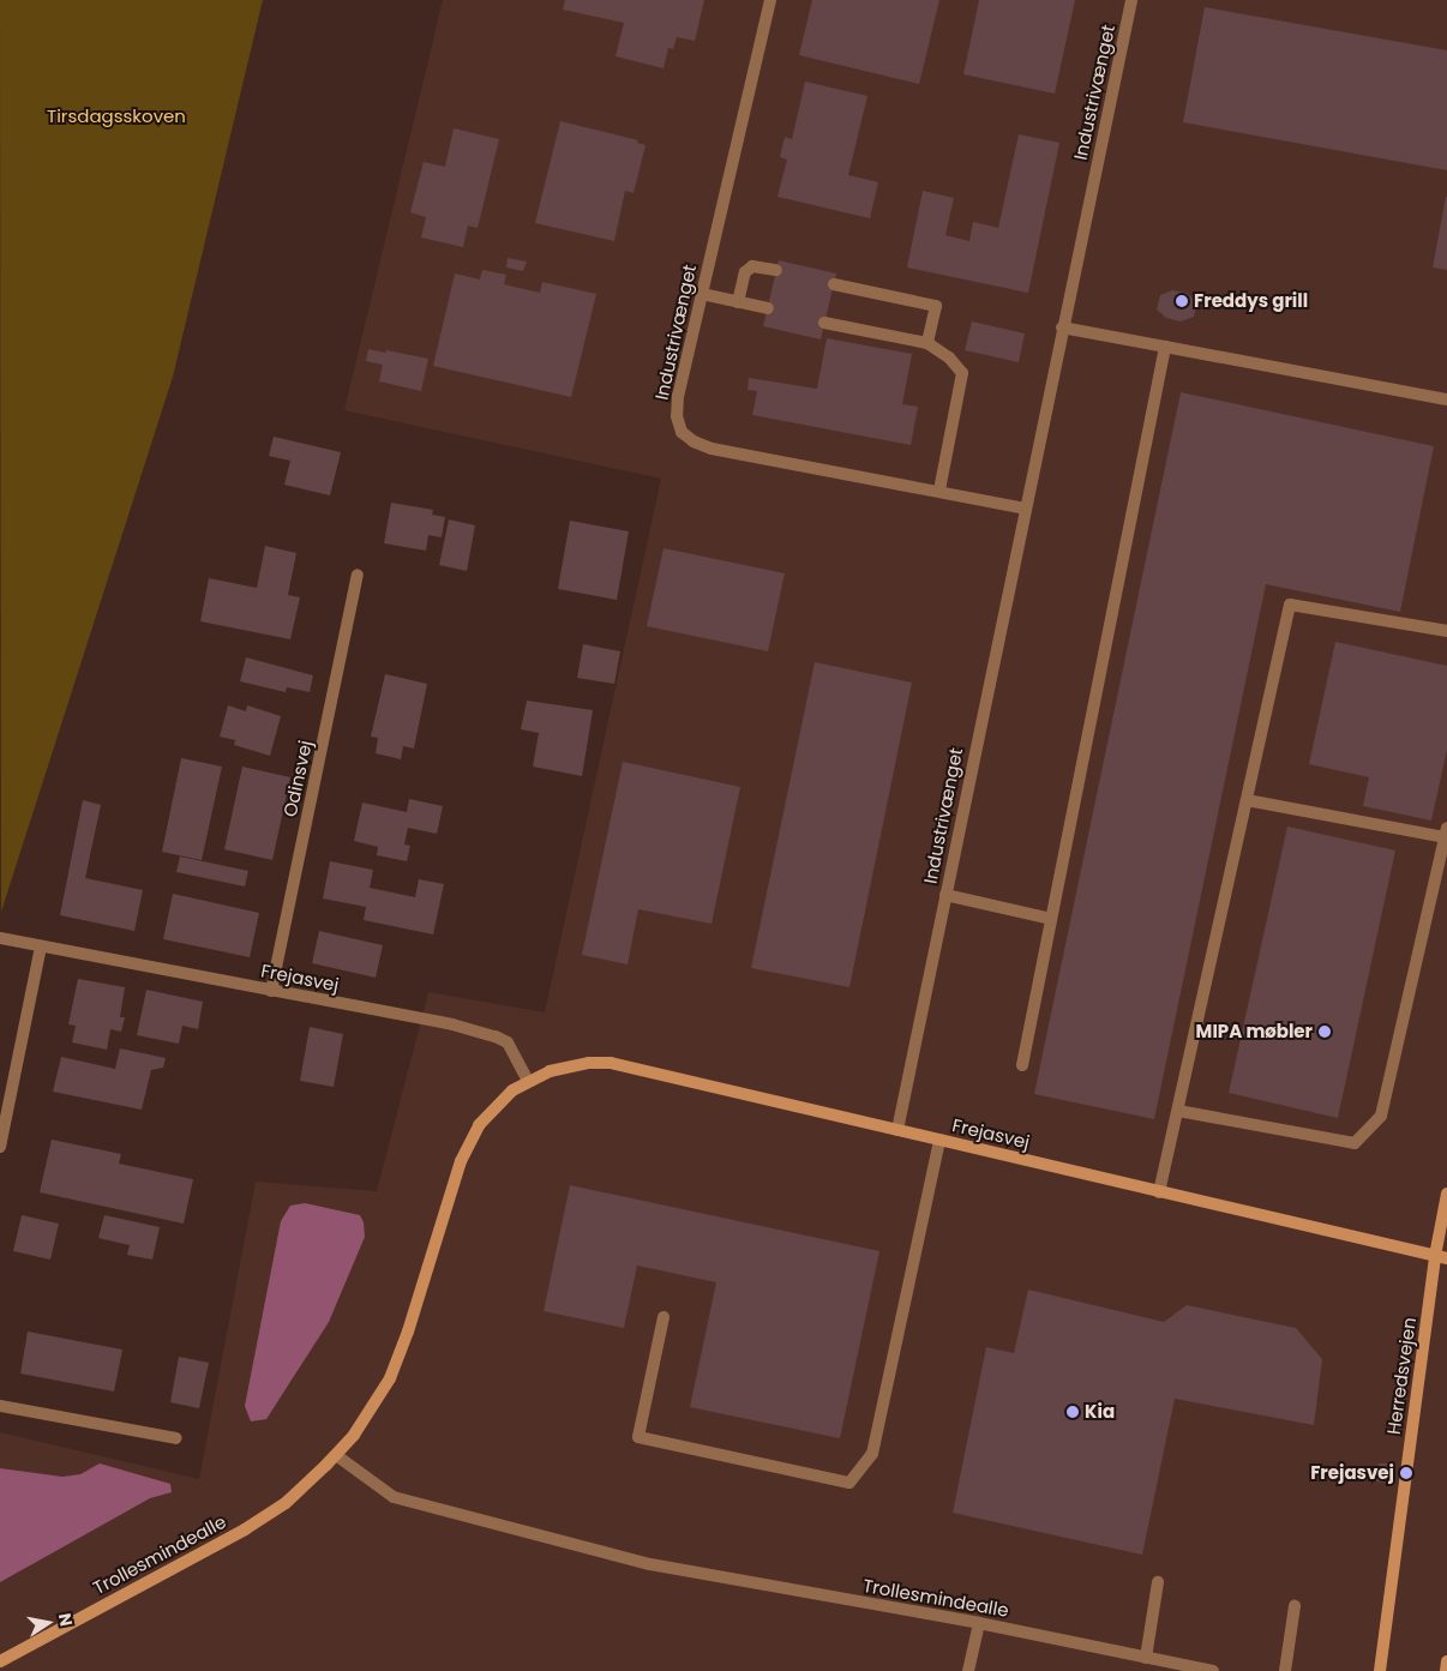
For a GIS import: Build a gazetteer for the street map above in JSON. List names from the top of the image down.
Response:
{
  "streets": {
    "street": [
      "Industrivænget",
      "Odinsvej",
      "Frejasvej",
      "Herredsvejen",
      "Trollesmindealle"
    ]
  },
  "crossings": [
    ["Industrivænget", "Frejasvej"],
    ["Odinsvej", "Frejasvej"],
    ["Frejasvej", "Herredsvejen"],
    ["Frejasvej", "Trollesmindealle"]
  ],
  "parks": ["Tirsdagsskoven"],
  "places": [
    "Freddys grill",
    "MIPA møbler",
    "Kia",
    "Frejasvej"
  ],
  "north": "right"
}
